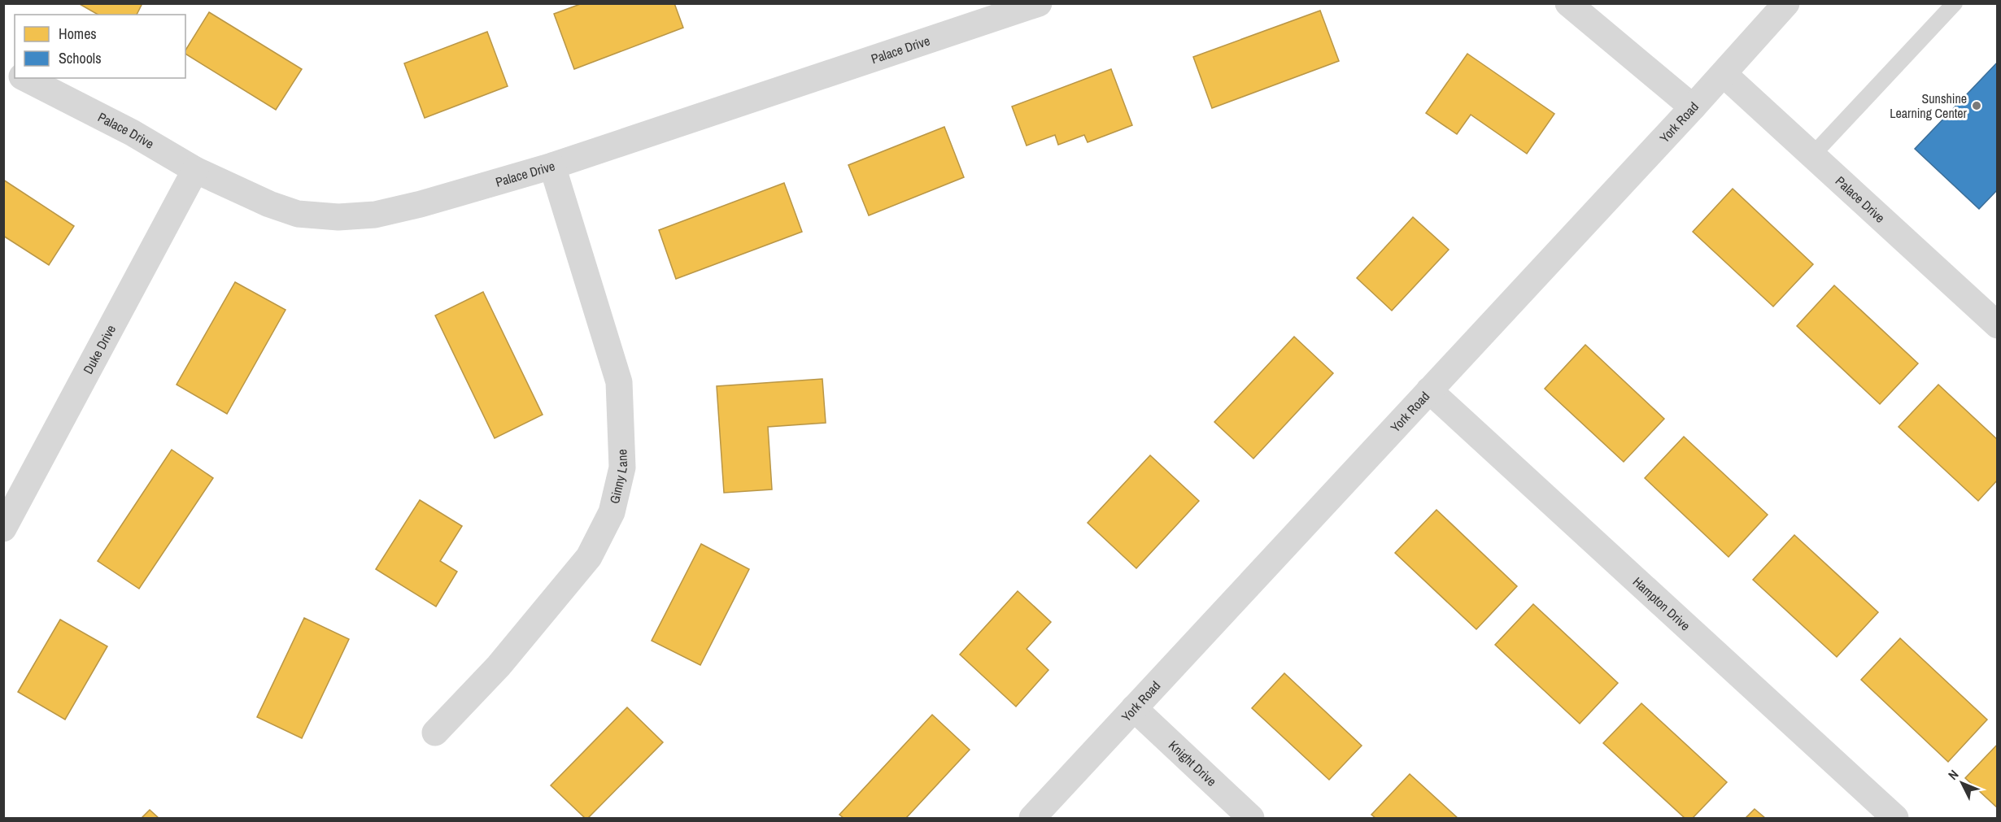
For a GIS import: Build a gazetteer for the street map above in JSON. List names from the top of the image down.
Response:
{
  "streets": {
    "street": [
      "Palace Drive",
      "York Road",
      "Duke Drive",
      "Ginny Lane",
      "Hampton Drive",
      "Knight Drive"
    ]
  },
  "crossings": [
    ["Palace Drive", "York Road"],
    ["Palace Drive", "Duke Drive"],
    ["Palace Drive", "Ginny Lane"],
    ["York Road", "Hampton Drive"],
    ["York Road", "Knight Drive"]
  ],
  "places": ["Sunshine Learning Center"],
  "legend": ["Homes", "Schools"],
  "north": "top left"
}
